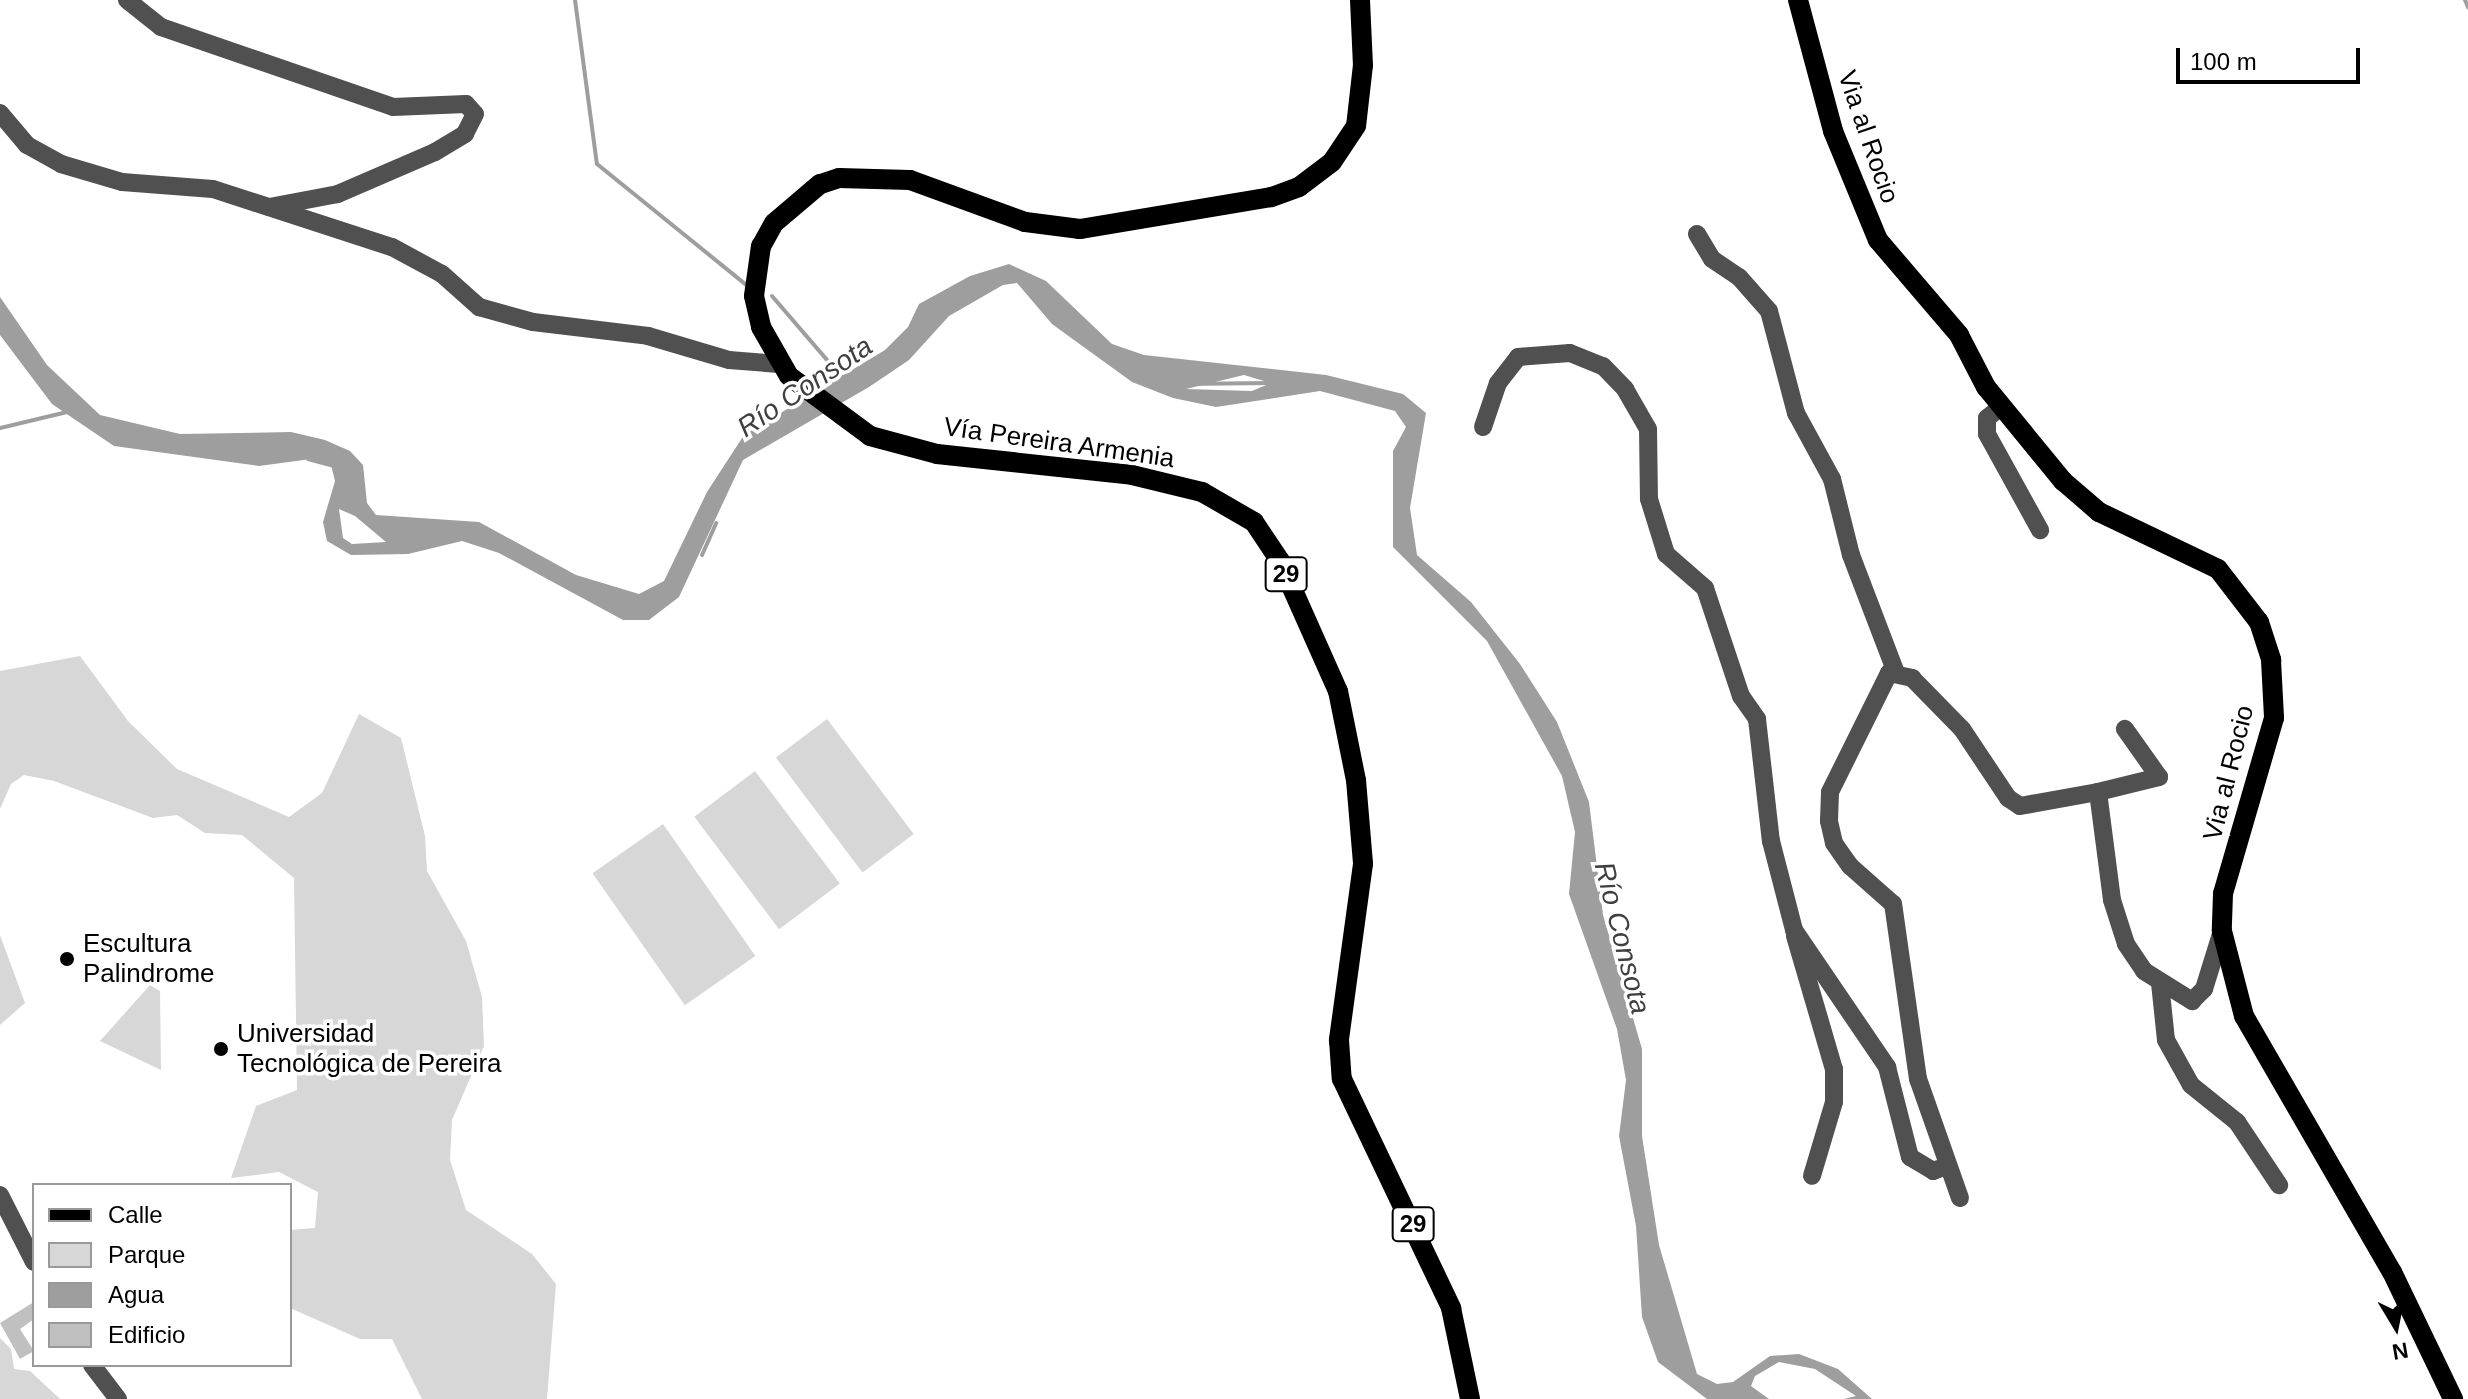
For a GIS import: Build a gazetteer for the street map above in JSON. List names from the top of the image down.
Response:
{
  "streets": {
    "main road": ["Via al Rocio", "Vía Pereira Armenia", "29"]
  },
  "crossings": [
    ["Vía Pereira Armenia", "29"]
  ],
  "water": ["Río Consota"],
  "places": ["Escultura Palindrome", "Universidad Tecnológica de Pereira"],
  "legend": [
    "Calle",
    "Parque",
    "Agua",
    "Edificio"
  ],
  "scale_bar": "100 m",
  "north": "bottom"
}
